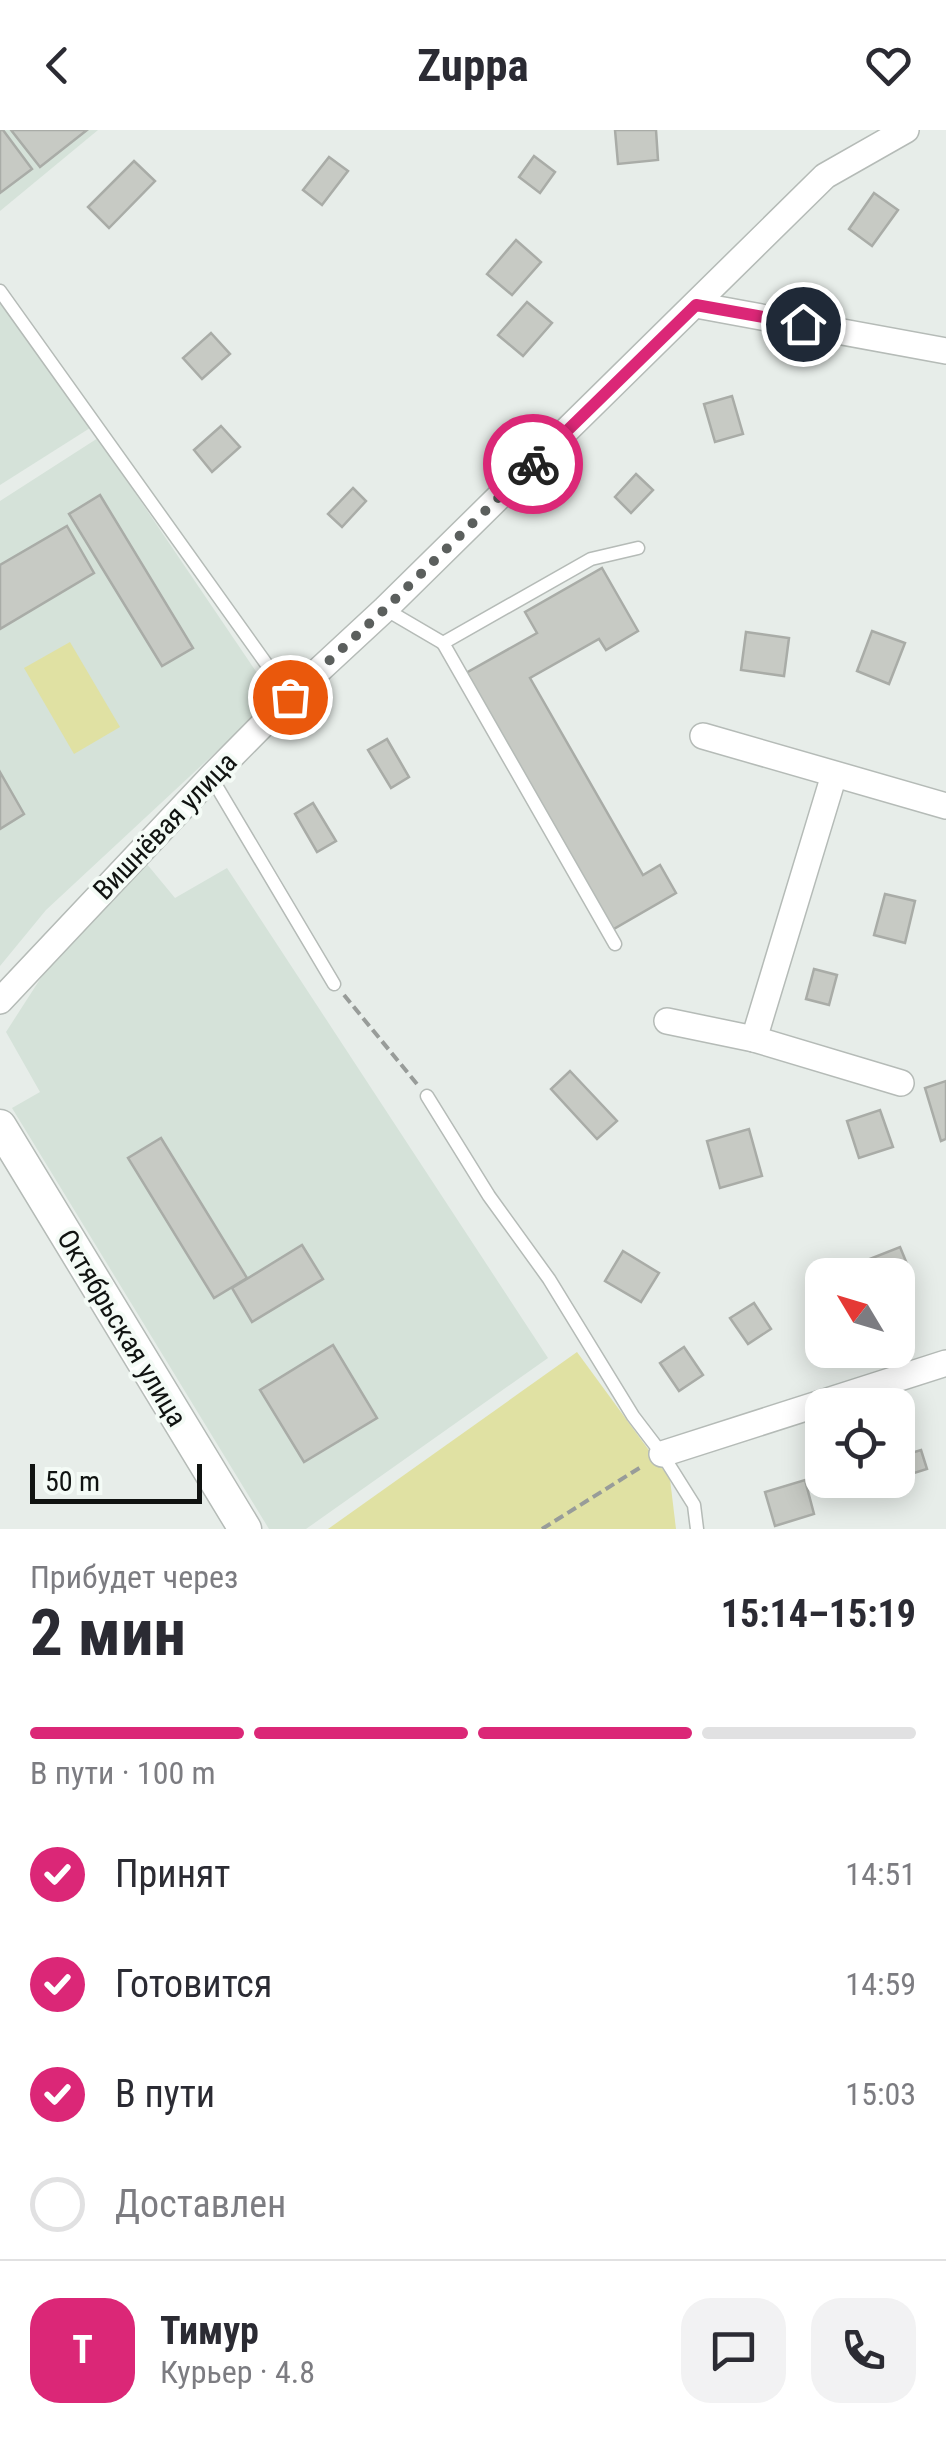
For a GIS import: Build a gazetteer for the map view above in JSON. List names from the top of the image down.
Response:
{
  "streets": {
    "street": ["Вишнёвая улица", "Октябрьская улица"]
  },
  "scale_bar": "50 m",
  "north": "top left",
  "page": {
    "header": "Zuppa",
    "scale": "50 m",
    "heading": ["2 мин", "Прибудет через", "15:14–15:19"],
    "panel": ["Тимур", "Курьер · 4.8"],
    "bar": "В пути · 100 m",
    "list": [
      ["Принят", "14:51"],
      ["Готовится", "14:59"],
      ["В пути", "15:03"],
      "Доставлен"
    ],
    "round": "Т"
  }
}
